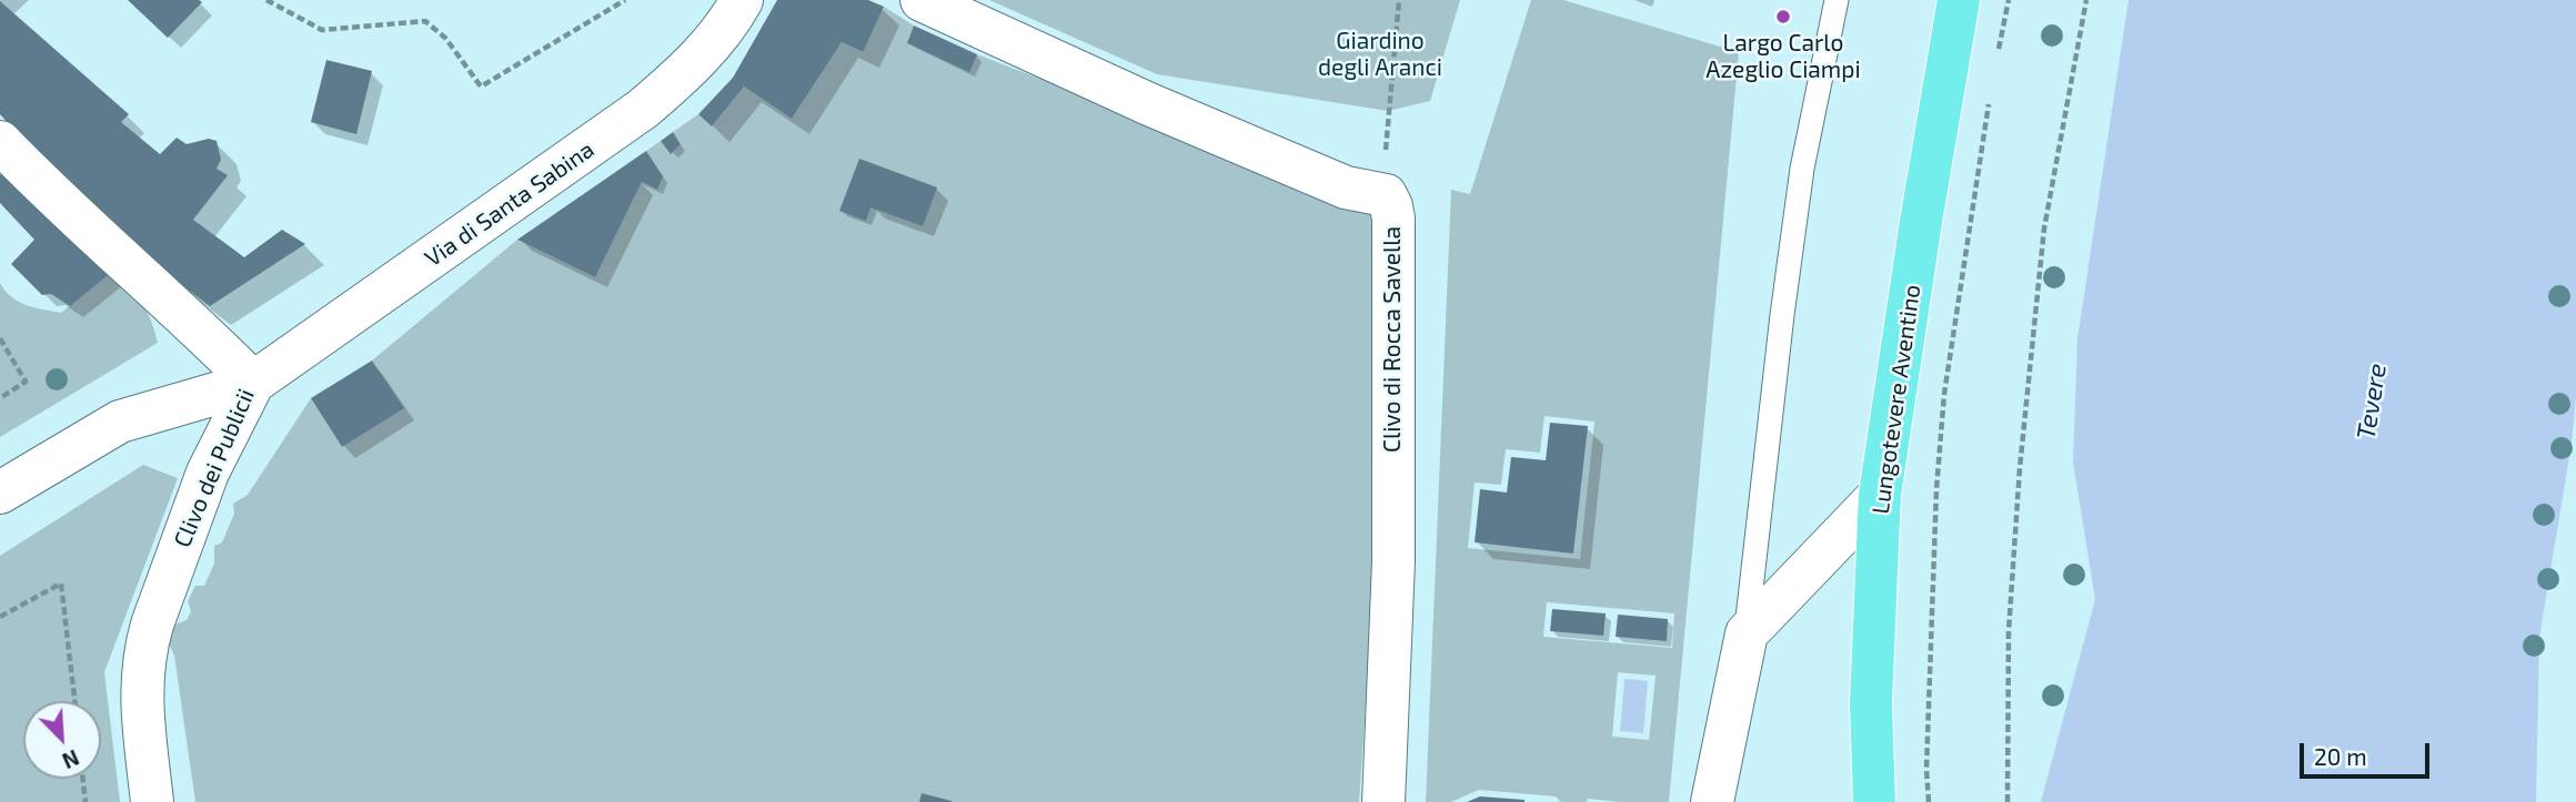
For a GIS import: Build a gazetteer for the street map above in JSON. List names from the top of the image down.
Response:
{
  "streets": {
    "main road": ["Lungotevere Aventino"],
    "street": ["Via di Santa Sabina", "Clivo di Rocca Savella", "Clivo dei Publicii"]
  },
  "crossings": [
    ["Via di Santa Sabina", "Clivo dei Publicii"]
  ],
  "water": ["Tevere"],
  "parks": ["Giardino degli Aranci"],
  "places": ["Largo Carlo Azeglio Ciampi"],
  "scale_bar": "20 m",
  "north": "bottom right"
}
